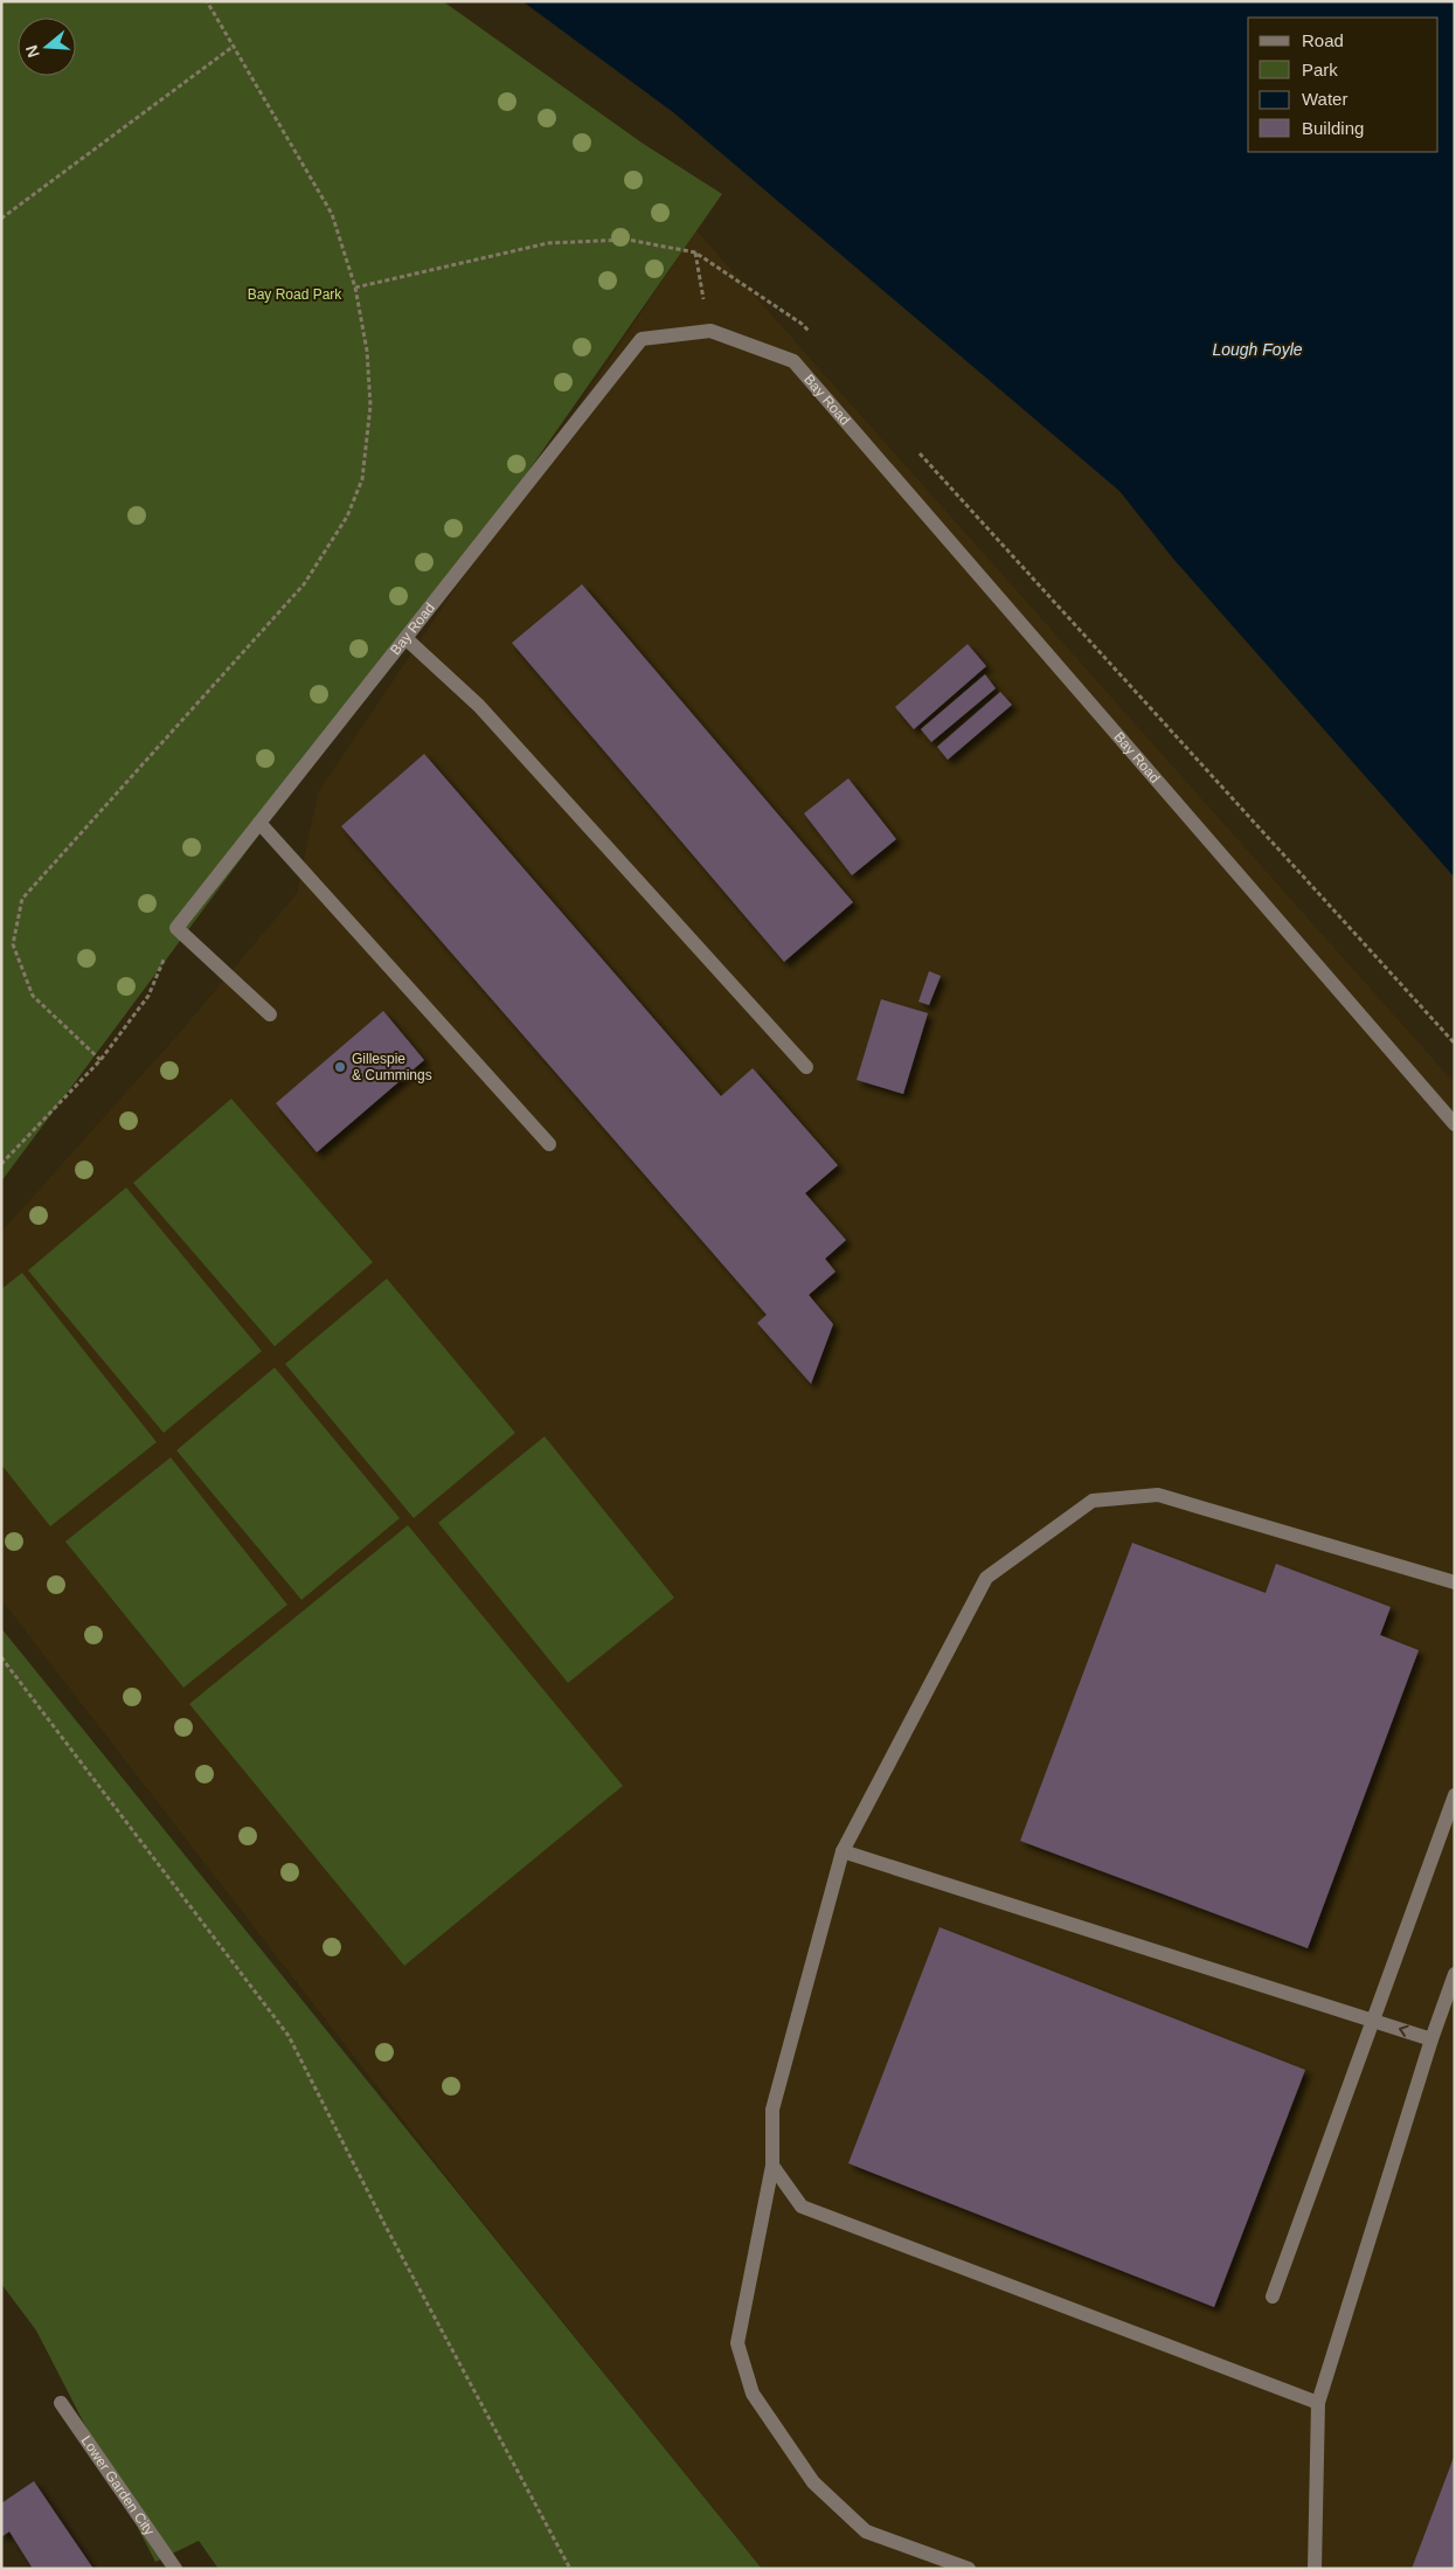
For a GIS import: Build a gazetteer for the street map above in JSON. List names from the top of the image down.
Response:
{
  "streets": {
    "street": ["Bay Road", "Lower Garden City"]
  },
  "water": ["Lough Foyle"],
  "parks": ["Bay Road Park"],
  "places": ["Gillespie & Cummings"],
  "legend": [
    "Road",
    "Park",
    "Water",
    "Building"
  ],
  "north": "left"
}
